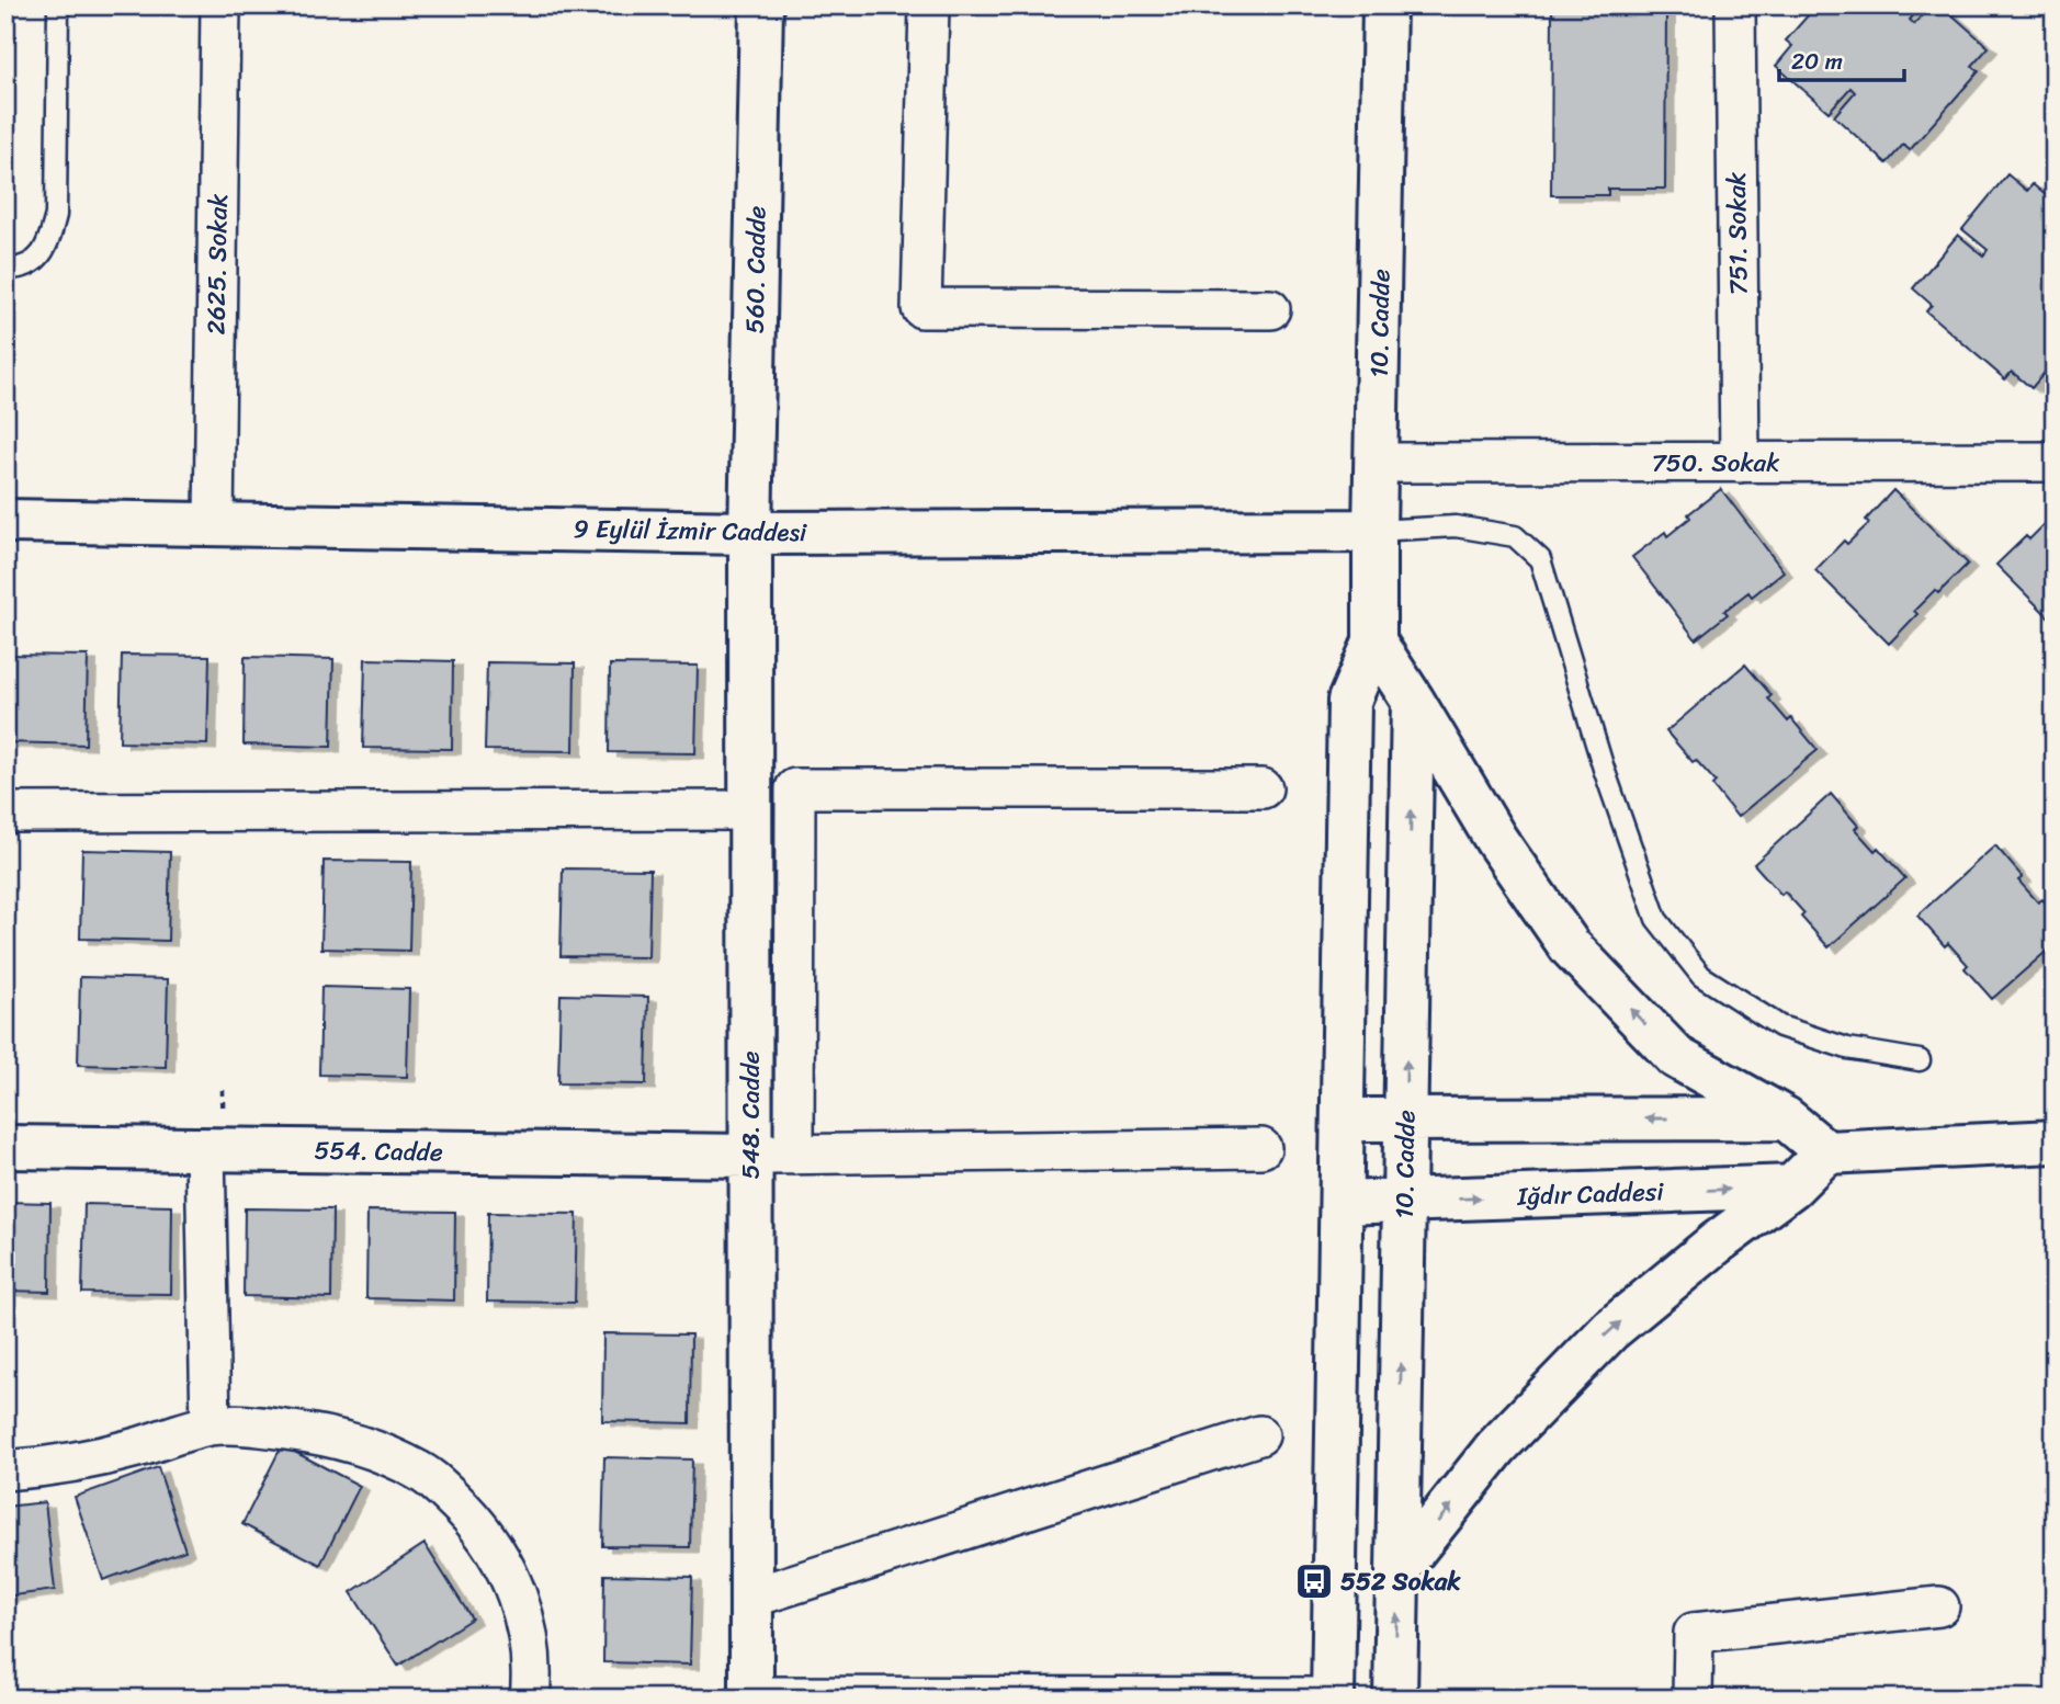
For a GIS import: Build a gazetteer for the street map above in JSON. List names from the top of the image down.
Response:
{
  "streets": {
    "main road": [
      "560. Cadde",
      "10. Cadde",
      "9 Eylül İzmir Caddesi",
      "548. Cadde",
      "554. Cadde",
      "Iğdır Caddesi"
    ],
    "street": ["751. Sokak", "2625. Sokak", "750. Sokak"]
  },
  "crossings": [
    ["751. Sokak", "750. Sokak"],
    ["2625. Sokak", "9 Eylül İzmir Caddesi"],
    ["560. Cadde", "9 Eylül İzmir Caddesi"],
    ["560. Cadde", "548. Cadde"],
    ["10. Cadde", "750. Sokak"],
    ["10. Cadde", "9 Eylül İzmir Caddesi"],
    ["10. Cadde", "Iğdır Caddesi"],
    ["9 Eylül İzmir Caddesi", "548. Cadde"],
    ["548. Cadde", "554. Cadde"]
  ],
  "places": {
    "bus stop": ["552 Sokak"]
  },
  "scale_bar": "20 m"
}
